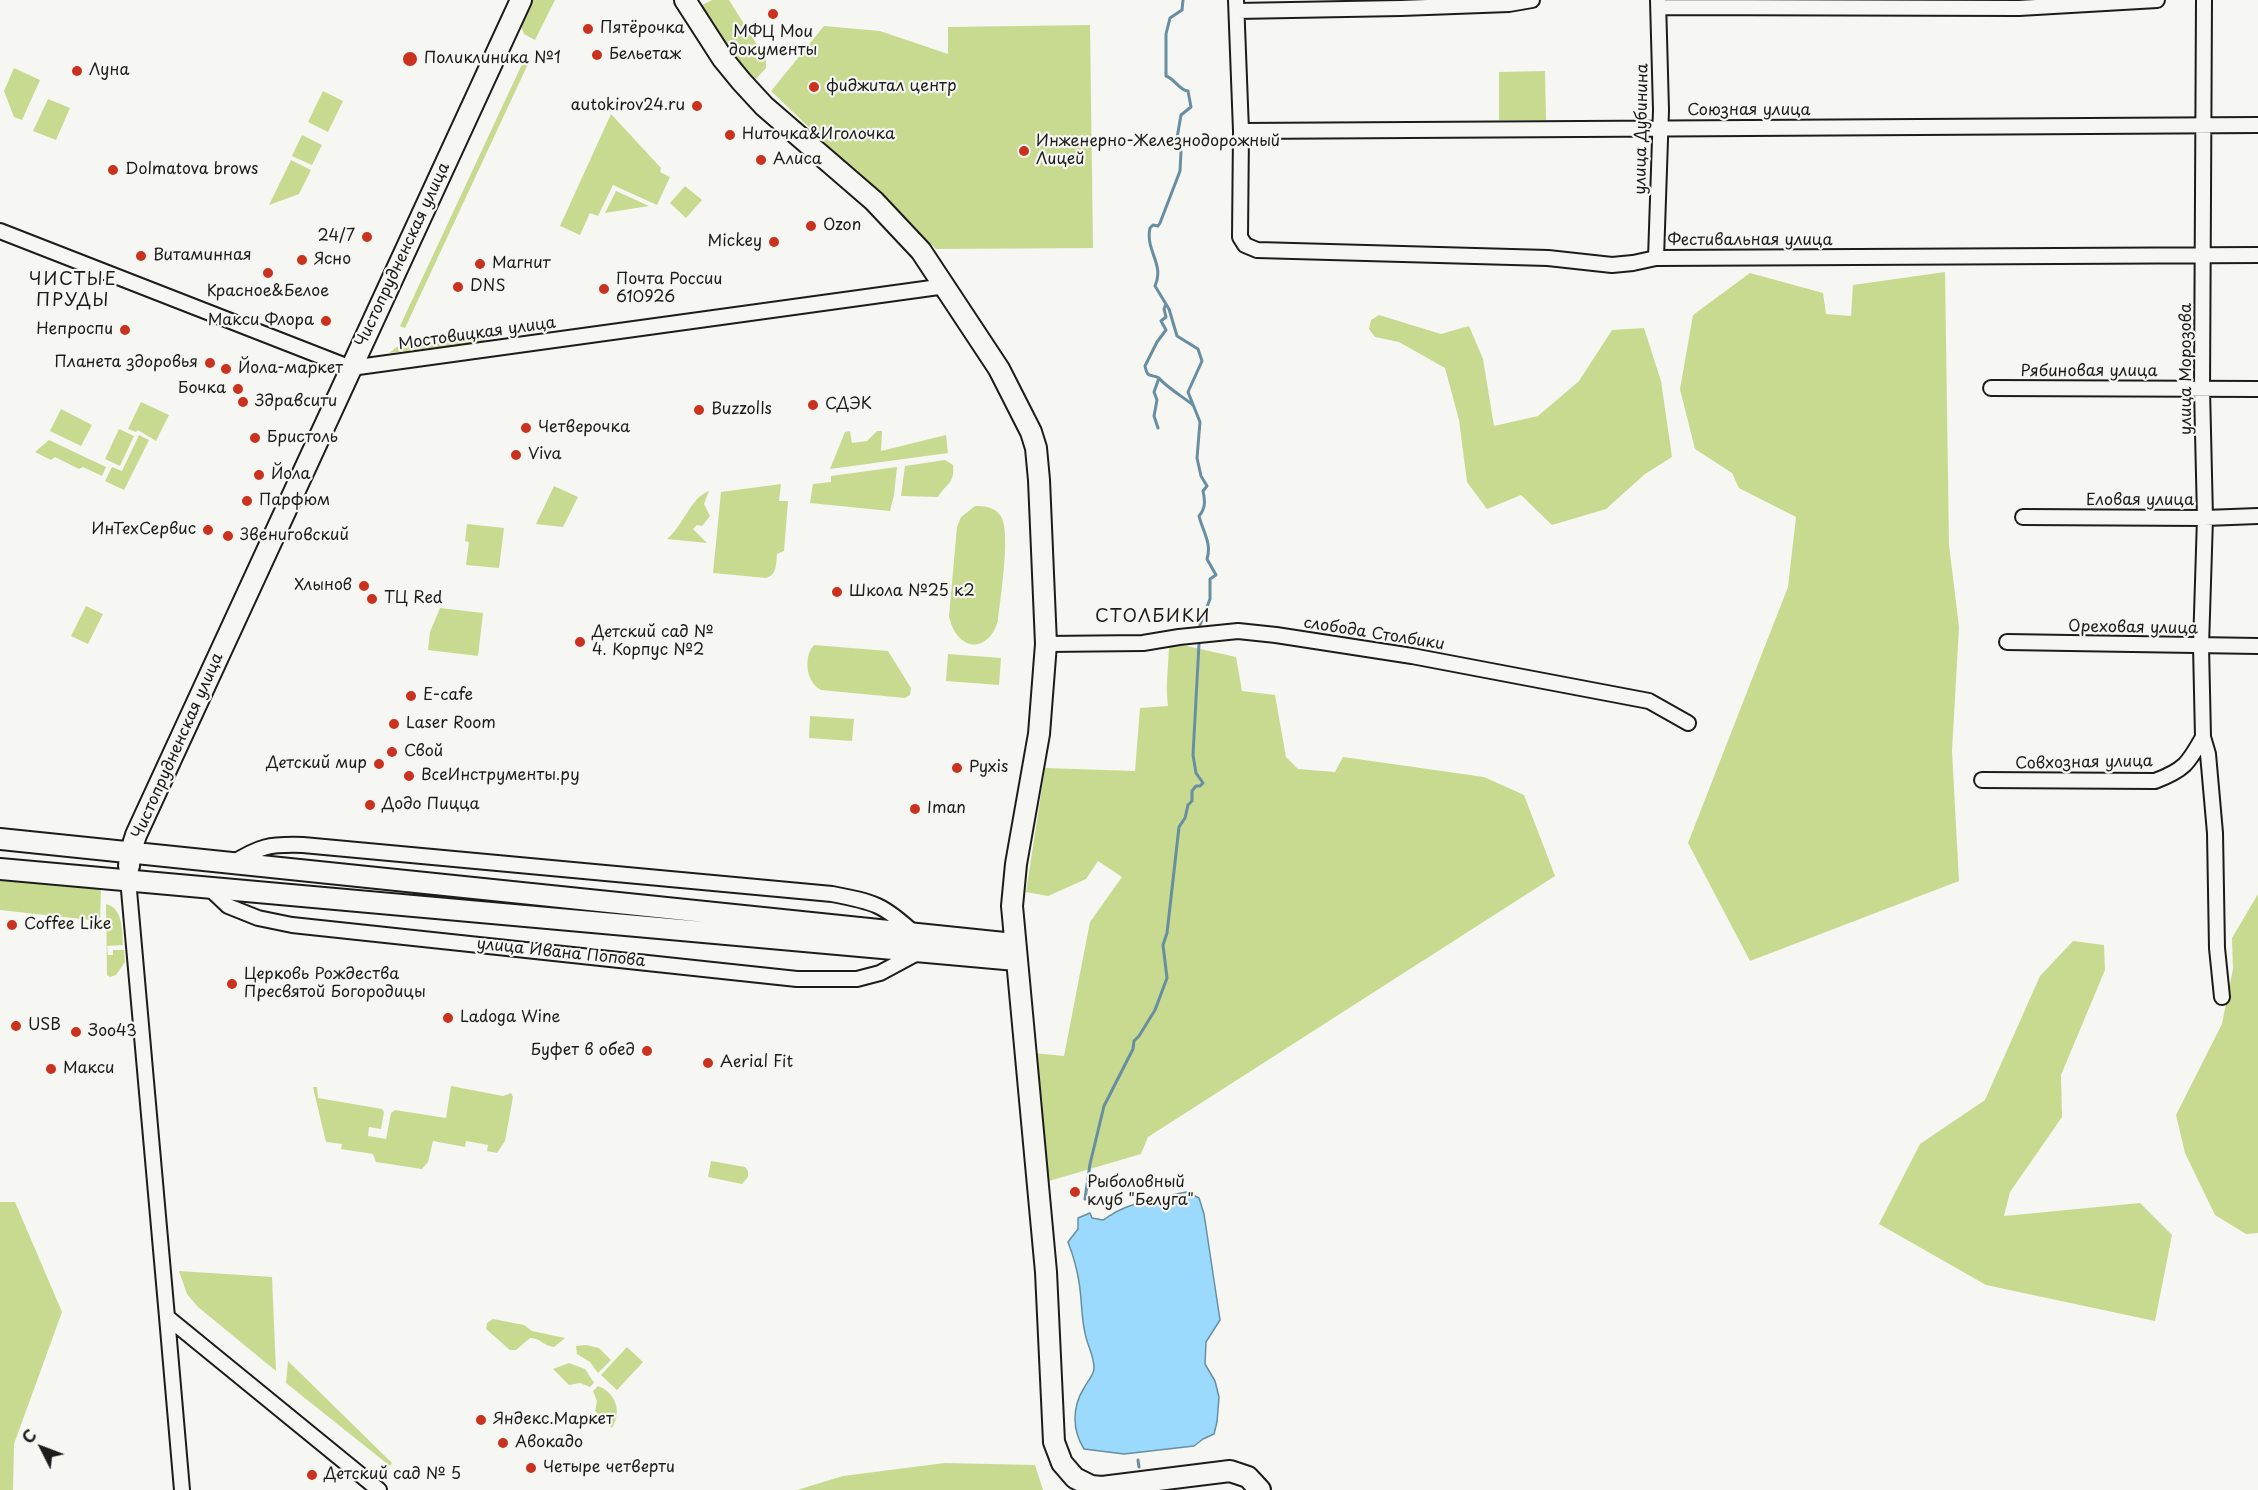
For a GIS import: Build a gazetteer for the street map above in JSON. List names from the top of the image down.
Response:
{
  "streets": {
    "main road": ["Чистопрудненская улица", "улица Ивана Попова"],
    "street": [
      "Союзная улица",
      "улица Дубинина",
      "Фестивальная улица",
      "Мостовицкая улица",
      "улица Морозова",
      "Рябиновая улица",
      "Еловая улица",
      "Ореховая улица",
      "слобода Столбики",
      "Совхозная улица"
    ]
  },
  "crossings": [
    ["Союзная улица", "улица Дубинина"],
    ["Союзная улица", "Фестивальная улица"],
    ["Союзная улица", "улица Морозова"],
    ["улица Дубинина", "Фестивальная улица"],
    ["Фестивальная улица", "улица Морозова"],
    ["Чистопрудненская улица", "Мостовицкая улица"],
    ["Чистопрудненская улица", "улица Ивана Попова"],
    ["улица Морозова", "Рябиновая улица"],
    ["улица Морозова", "Еловая улица"],
    ["улица Морозова", "Ореховая улица"],
    ["улица Морозова", "Совхозная улица"]
  ],
  "districts": ["ЧИСТЫЕ ПРУДЫ", "СТОЛБИКИ"],
  "places": [
    "МФЦ Мои документы",
    "Пятёрочка",
    "Бельетаж",
    "Поликлиника №1",
    "Луна",
    "фиджитал центр",
    "autokirov24.ru",
    "Ниточка&Иголочка",
    "Инженерно-Железнодорожный Лицей",
    "Алиса",
    "Dolmatova brows",
    "Ozon",
    "24/7",
    "Mickey",
    "Витаминная",
    "Ясно",
    "Магнит",
    "Красное&Белое",
    "DNS",
    "Почта России 610926",
    "Макси Флора",
    "Непроспи",
    "Планета здоровья",
    "Йола-маркет",
    "Бочка",
    "Здравсити",
    "СДЭК",
    "Buzzolls",
    "Четверочка",
    "Бристоль",
    "Viva",
    "Йола",
    "Парфюм",
    "ИнТехСервис",
    "Звениговский",
    "Хлынов",
    "Школа №25 к2",
    "ТЦ Red",
    "Детский сад № 4. Корпус №2",
    "E-cafe",
    "Laser Room",
    "Свой",
    "Детский мир",
    "Pyxis",
    "ВсеИнструменты.ру",
    "Додо Пицца",
    "Iman",
    "Coffee Like",
    "Церковь Рождества Пресвятой Богородицы",
    "Ladoga Wine",
    "USB",
    "Зоо43",
    "Буфет в обед",
    "Aerial Fit",
    "Макси",
    "Рыболовный клуб \"Белуга\"",
    "Яндекс.Маркет",
    "Авокадо",
    "Четыре четверти",
    "Детский сад № 5"
  ],
  "north": "top left"
}
